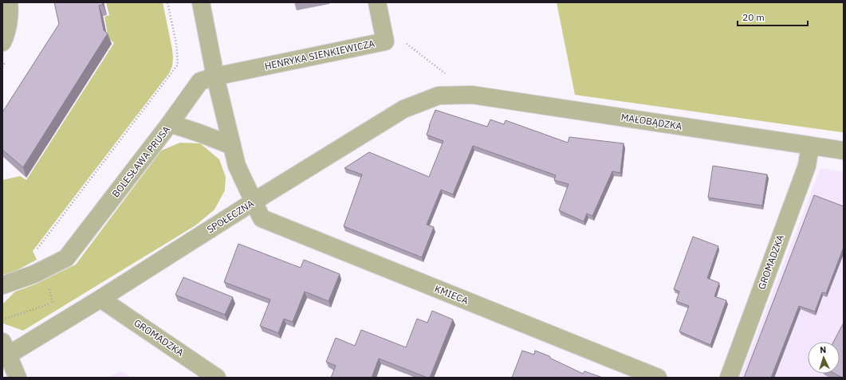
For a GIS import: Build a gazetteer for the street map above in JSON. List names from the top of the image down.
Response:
{
  "streets": {
    "street": [
      "HENRYKA SIENKIEWICZA",
      "MAŁOBĄDZKA",
      "BOLESŁAWA PRUSA",
      "SPOŁECZNA",
      "GROMADZKA",
      "KMIECA"
    ]
  },
  "crossings": [
    ["HENRYKA SIENKIEWICZA", "BOLESŁAWA PRUSA"],
    ["HENRYKA SIENKIEWICZA", "KMIECA"],
    ["MAŁOBĄDZKA", "SPOŁECZNA"],
    ["MAŁOBĄDZKA", "GROMADZKA"],
    ["BOLESŁAWA PRUSA", "KMIECA"],
    ["SPOŁECZNA", "GROMADZKA"],
    ["SPOŁECZNA", "KMIECA"]
  ],
  "scale_bar": "20 m",
  "north": "top"
}
